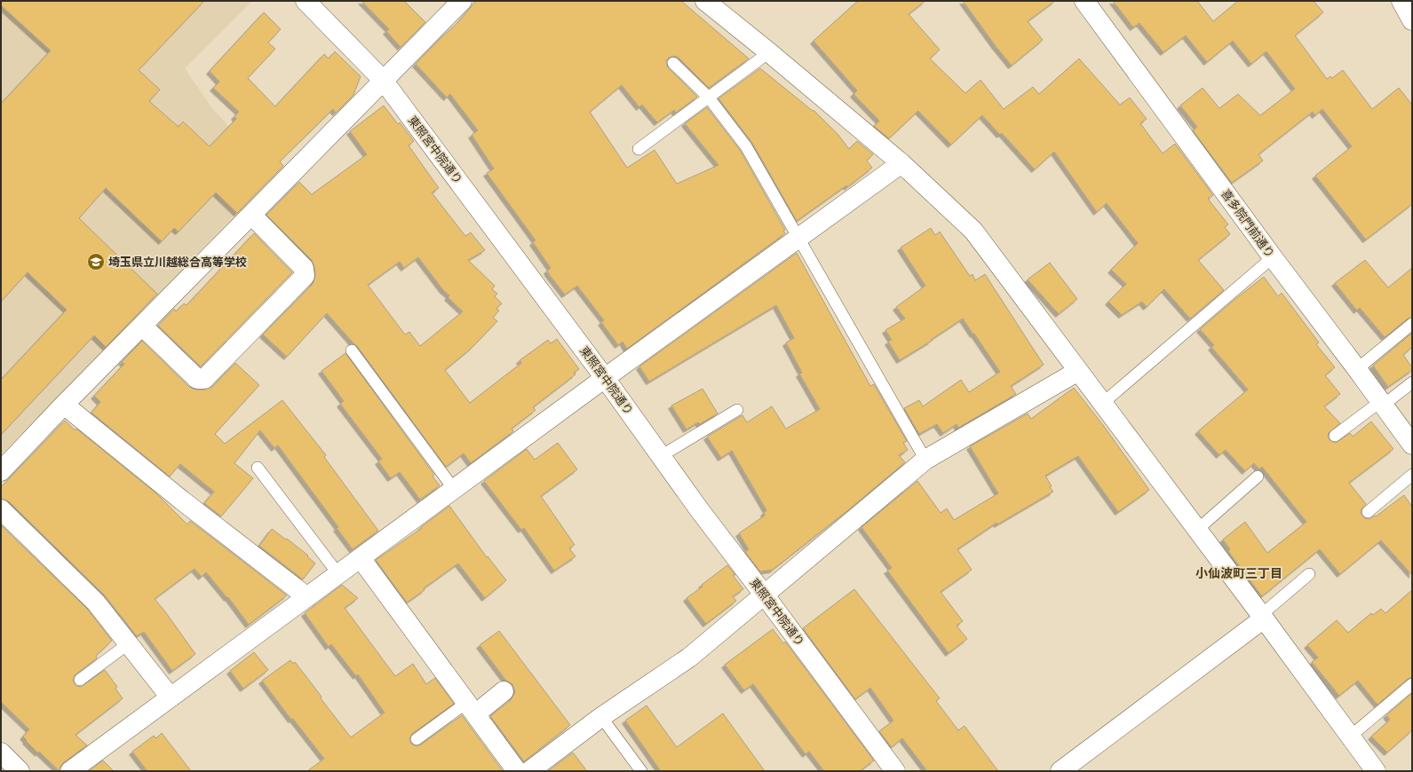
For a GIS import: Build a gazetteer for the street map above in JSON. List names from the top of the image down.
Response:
{
  "streets": {
    "street": ["東照宮中院通り", "喜多院門前通り"]
  },
  "districts": ["小仙波町三丁目"],
  "places": {
    "school or university": ["埼玉県立川越総合高等学校"]
  }
}
